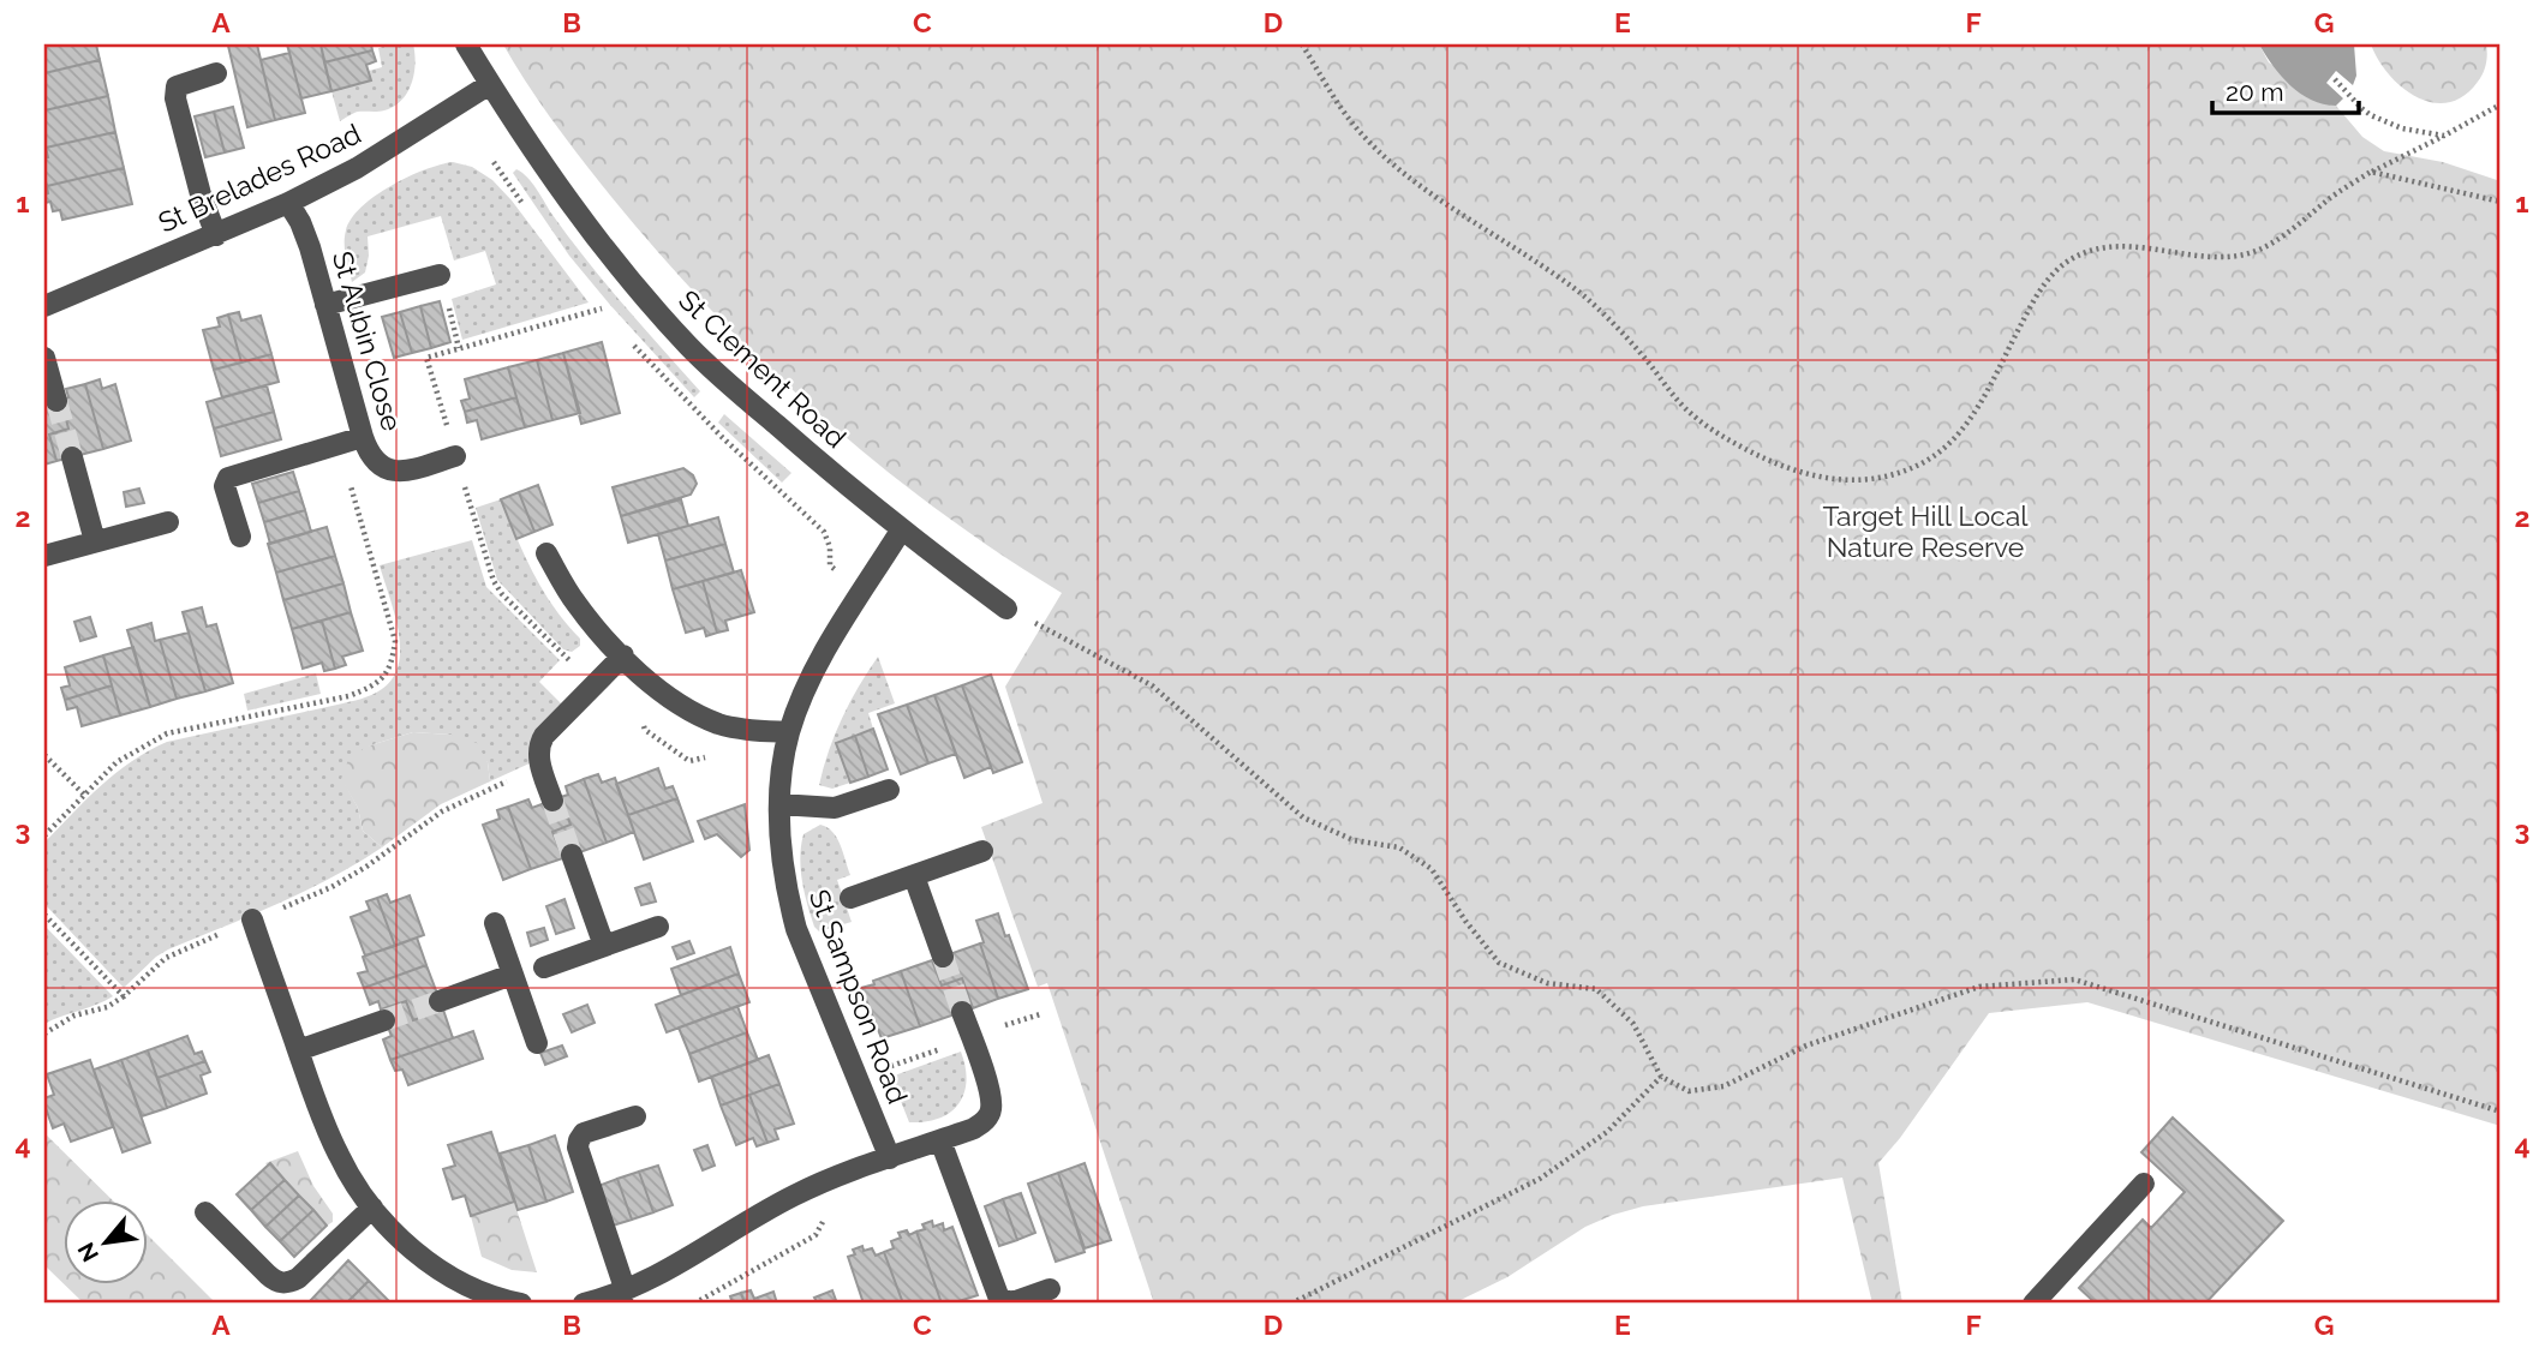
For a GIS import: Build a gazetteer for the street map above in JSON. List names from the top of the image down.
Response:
{
  "streets": {
    "street": [
      "St Brelades Road",
      "St Aubin Close",
      "St Clement Road",
      "St Sampson Road"
    ]
  },
  "crossings": [
    ["St Brelades Road", "St Aubin Close"],
    ["St Brelades Road", "St Clement Road"],
    ["St Clement Road", "St Sampson Road"]
  ],
  "parks": ["Target Hill Local Nature Reserve"],
  "scale_bar": "20 m",
  "north": "bottom left",
  "grid": {
    "columns": [
      "A",
      "B",
      "C",
      "D",
      "E",
      "F",
      "G"
    ],
    "rows": [
      "1",
      "2",
      "3",
      "4"
    ]
  }
}
